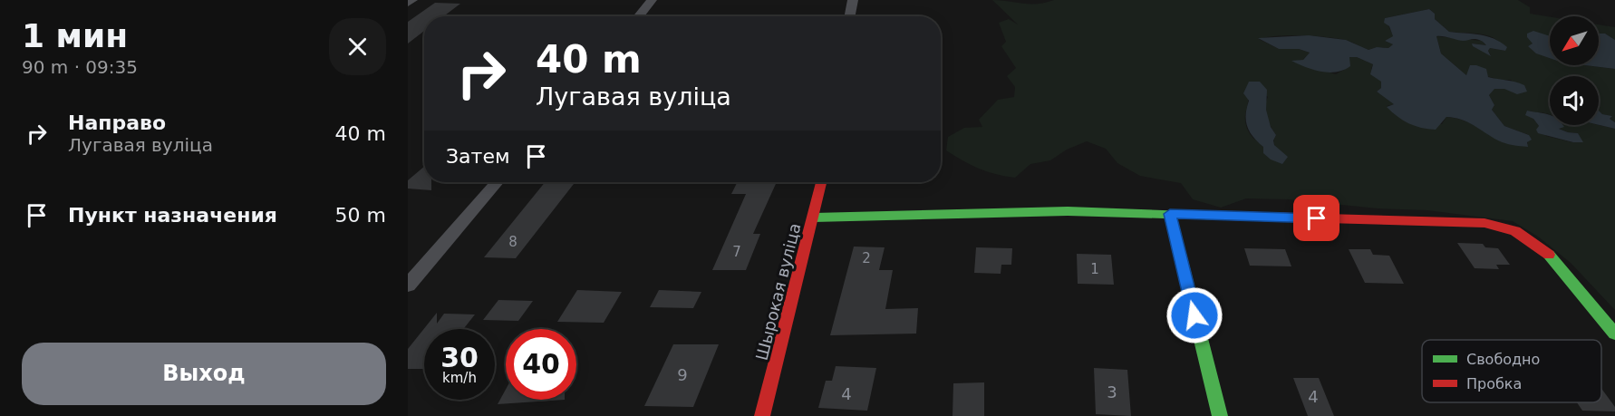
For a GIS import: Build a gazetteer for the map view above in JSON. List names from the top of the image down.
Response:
{
  "streets": {
    "street": ["Шырокая вуліца"]
  },
  "house_numbers": [
    "8",
    "7",
    "2",
    "1",
    "9",
    "3",
    "4",
    "4"
  ],
  "legend": ["Свободно", "Пробка"],
  "north": "bottom left",
  "page": {
    "heading": ["1 мин", "90 m · 09:35"],
    "turn": ["40 m", "Лугавая вуліца"],
    "list": [
      {
        "name": "Направо",
        "note": "Лугавая вуліца",
        "value": "40 m"
      },
      {
        "name": "Пункт назначения",
        "value": "50 m"
      }
    ],
    "then": "Затем",
    "speed": "30 km/h",
    "limit": "40",
    "buttons": "Выход"
  }
}
